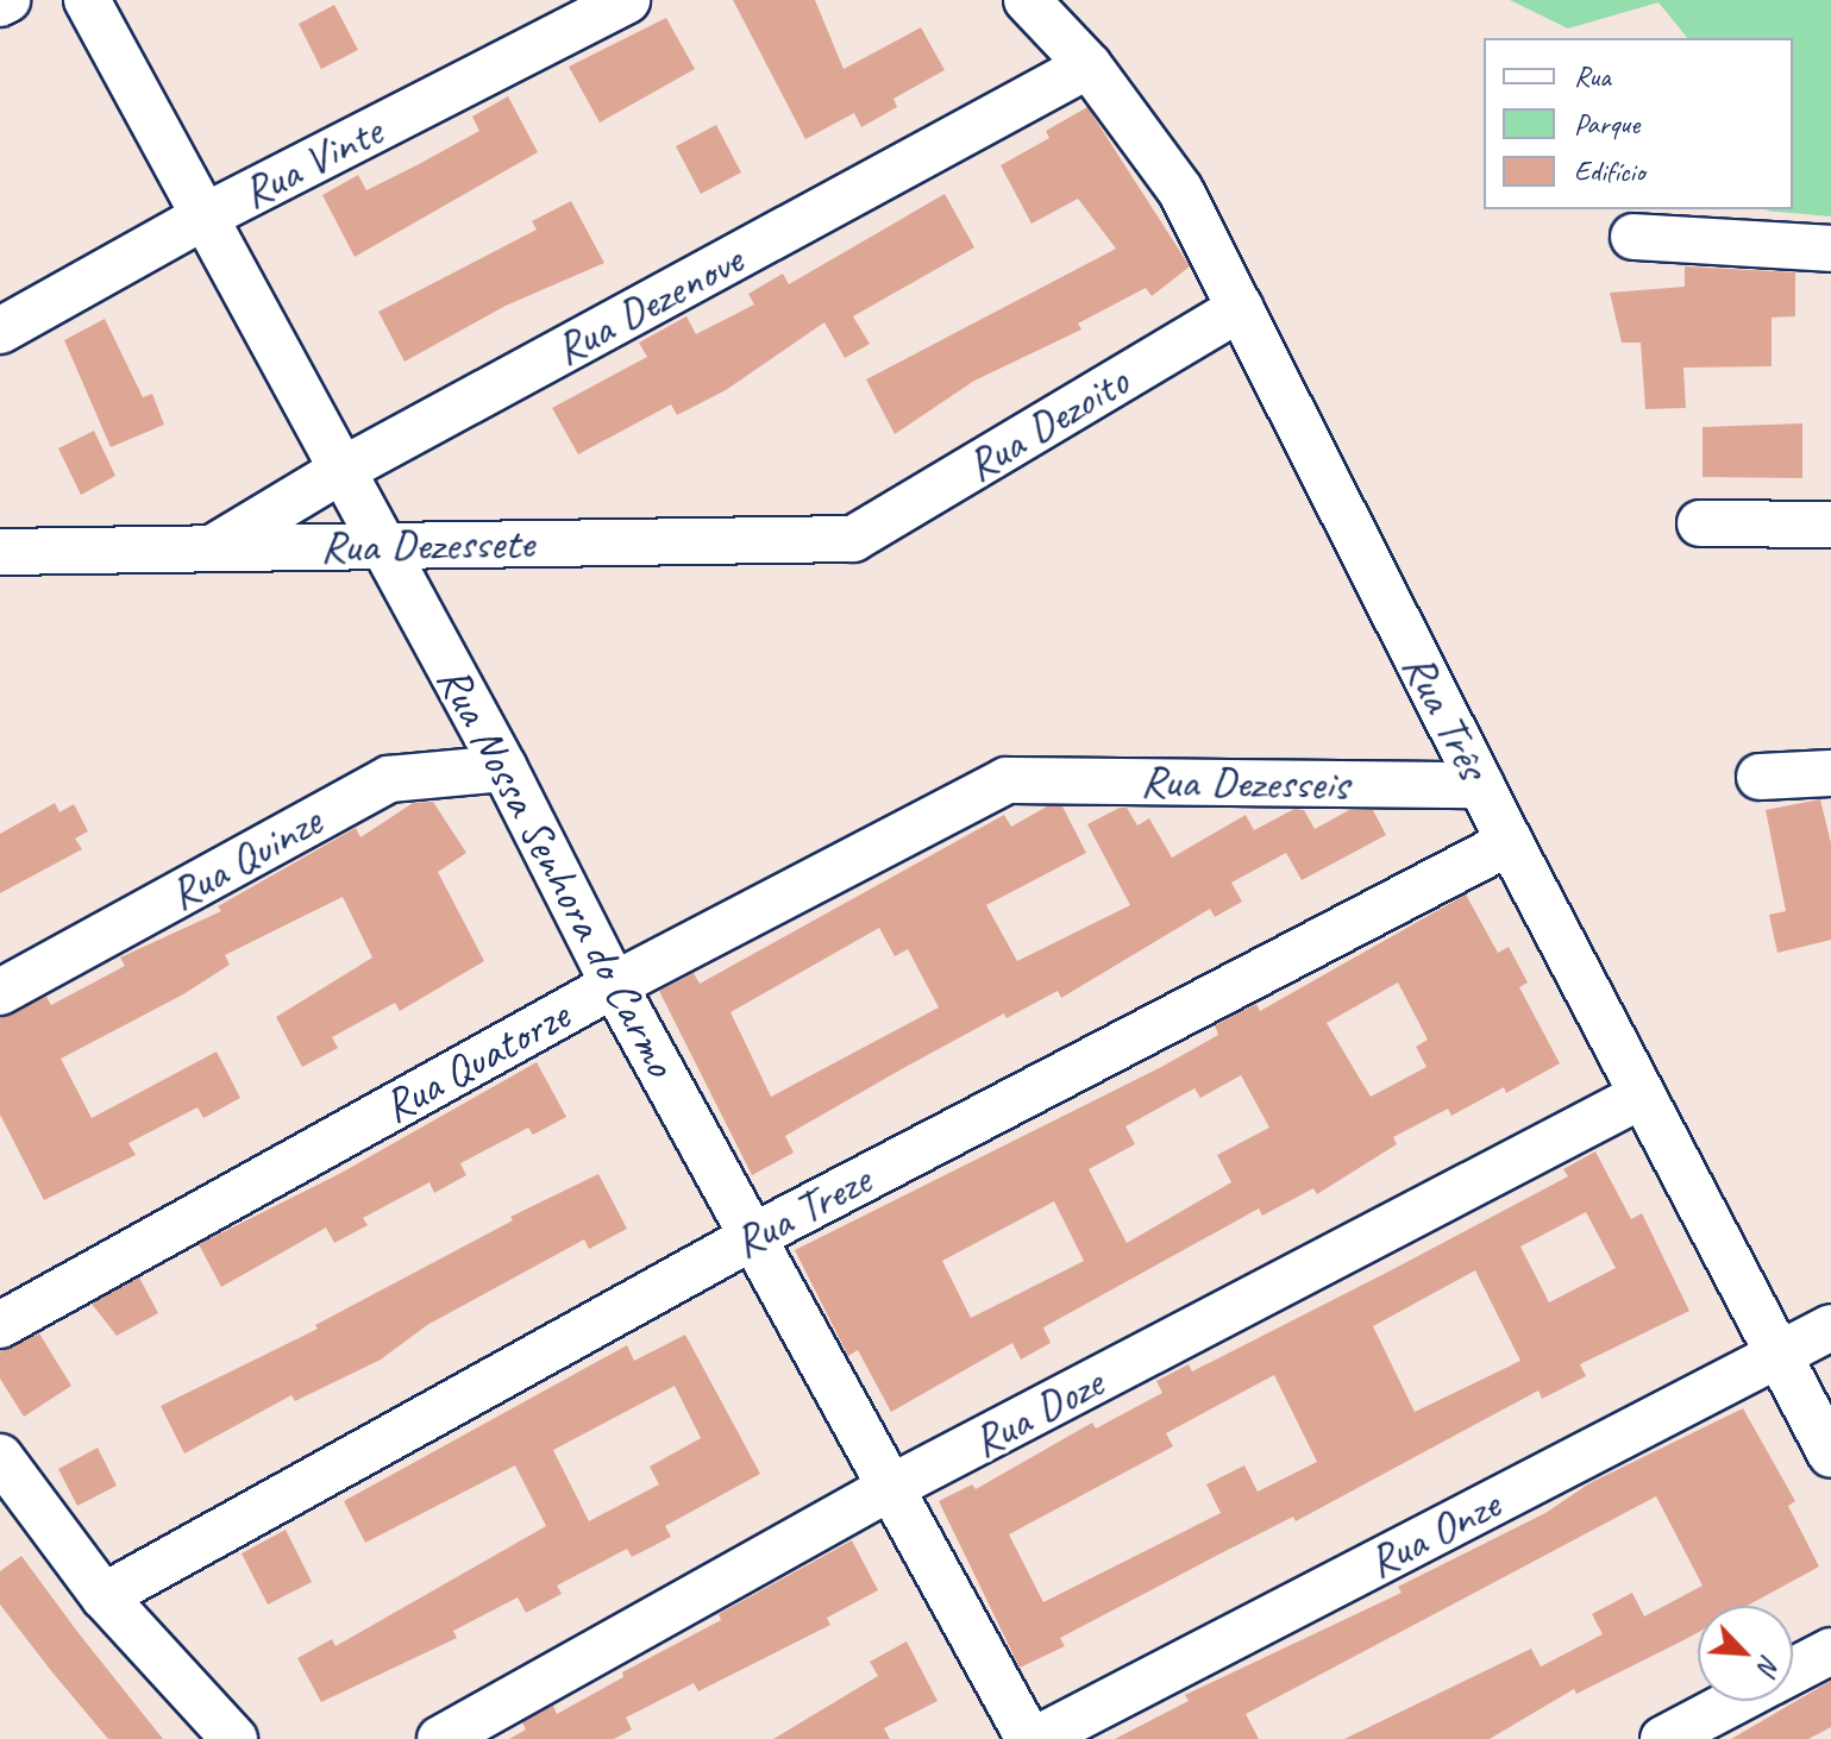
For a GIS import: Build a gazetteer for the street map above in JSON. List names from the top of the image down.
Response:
{
  "streets": {
    "street": [
      "Rua Vinte",
      "Rua Dezenove",
      "Rua Dezoito",
      "Rua Dezessete",
      "Rua Três",
      "Rua Dezesseis",
      "Rua Quinze",
      "Rua Nossa Senhora do Carmo",
      "Rua Quatorze",
      "Rua Treze",
      "Rua Doze",
      "Rua Onze"
    ]
  },
  "crossings": [
    ["Rua Vinte", "Rua Nossa Senhora do Carmo"],
    ["Rua Dezenove", "Rua Dezessete"],
    ["Rua Dezenove", "Rua Três"],
    ["Rua Dezenove", "Rua Nossa Senhora do Carmo"],
    ["Rua Dezoito", "Rua Dezessete"],
    ["Rua Dezoito", "Rua Três"],
    ["Rua Dezessete", "Rua Nossa Senhora do Carmo"],
    ["Rua Três", "Rua Dezesseis"],
    ["Rua Três", "Rua Treze"],
    ["Rua Três", "Rua Doze"],
    ["Rua Três", "Rua Onze"],
    ["Rua Dezesseis", "Rua Quatorze"],
    ["Rua Quinze", "Rua Nossa Senhora do Carmo"],
    ["Rua Nossa Senhora do Carmo", "Rua Quatorze"],
    ["Rua Nossa Senhora do Carmo", "Rua Treze"],
    ["Rua Nossa Senhora do Carmo", "Rua Doze"]
  ],
  "legend": ["Rua", "Parque", "Edifício"],
  "north": "bottom right"
}
